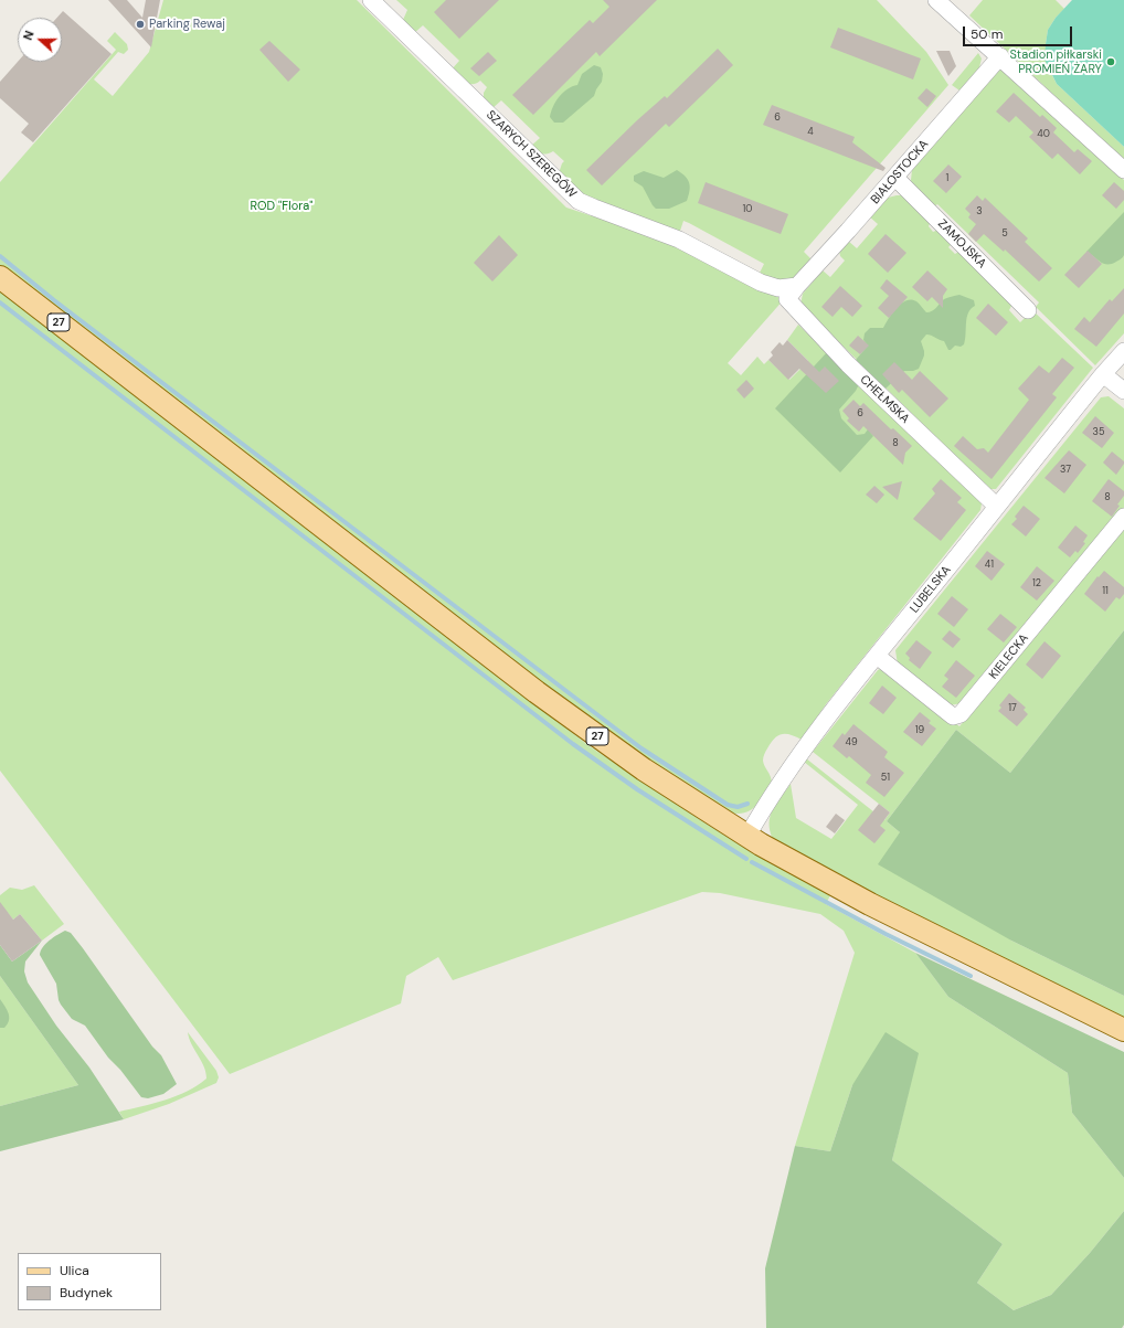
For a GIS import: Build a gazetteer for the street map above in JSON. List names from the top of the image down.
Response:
{
  "streets": {
    "main road": ["27"],
    "street": [
      "SZARYCH SZEREGÓW",
      "BIAŁOSTOCKA",
      "ZAMOJSKA",
      "CHEŁMSKA",
      "LUBELSKA",
      "KIELECKA"
    ]
  },
  "crossings": [
    ["SZARYCH SZEREGÓW", "BIAŁOSTOCKA"],
    ["SZARYCH SZEREGÓW", "CHEŁMSKA"],
    ["BIAŁOSTOCKA", "ZAMOJSKA"],
    ["BIAŁOSTOCKA", "CHEŁMSKA"],
    ["27", "LUBELSKA"],
    ["CHEŁMSKA", "LUBELSKA"],
    ["LUBELSKA", "KIELECKA"]
  ],
  "parks": ["ROD \"Flora\""],
  "places": ["Parking Rewaj", "Stadion piłkarski PROMIEŃ ŻARY"],
  "house_numbers": [
    "6",
    "4",
    "40",
    "1",
    "10",
    "3",
    "5",
    "6",
    "35",
    "8",
    "37",
    "8",
    "41",
    "12",
    "11",
    "17",
    "19",
    "49",
    "51"
  ],
  "legend": ["Ulica", "Budynek"],
  "scale_bar": "50 m",
  "north": "left"
}
